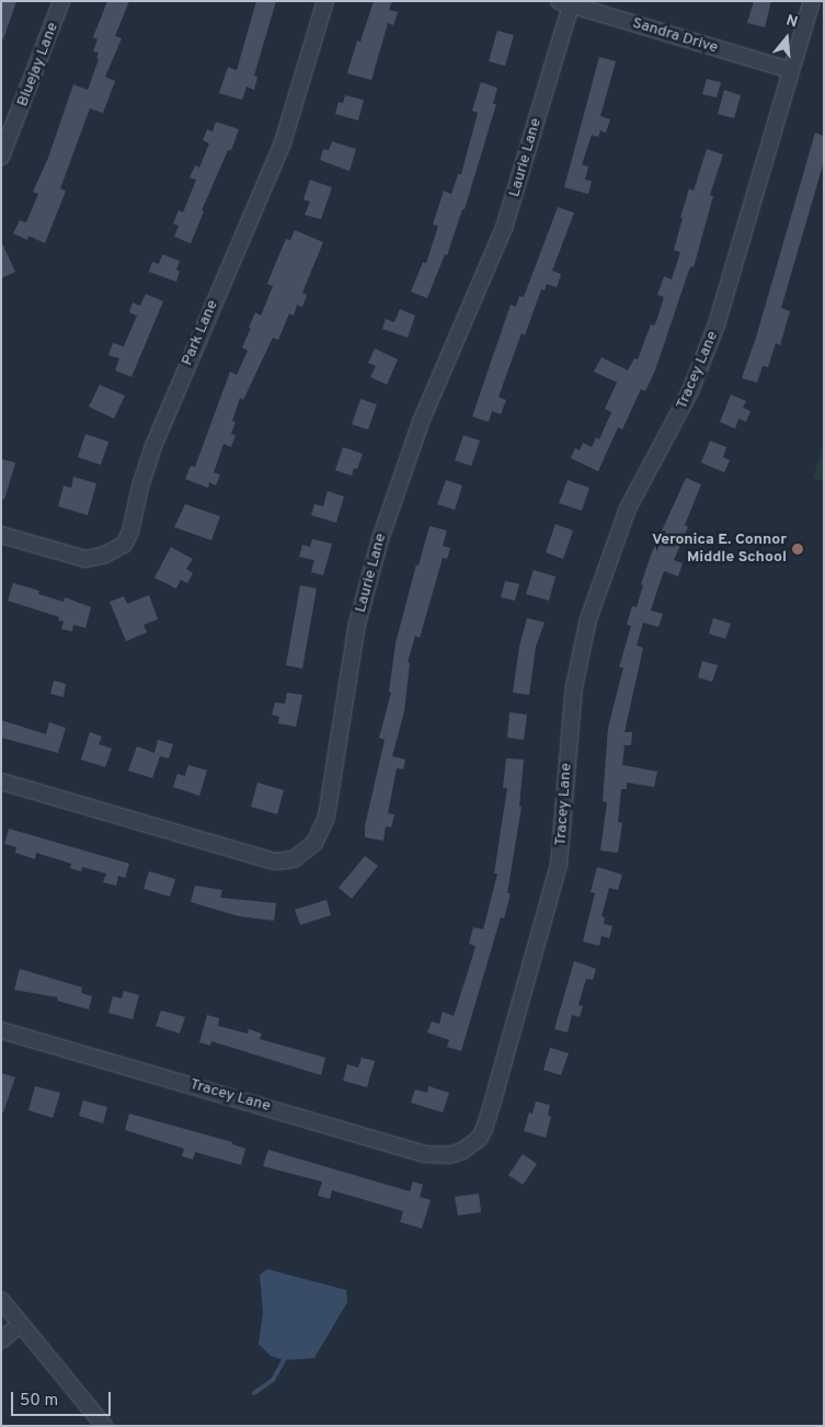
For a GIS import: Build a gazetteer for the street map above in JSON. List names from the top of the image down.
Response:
{
  "streets": {
    "street": [
      "Sandra Drive",
      "Bluejay Lane",
      "Laurie Lane",
      "Park Lane",
      "Tracey Lane"
    ]
  },
  "crossings": [
    ["Sandra Drive", "Laurie Lane"],
    ["Sandra Drive", "Tracey Lane"]
  ],
  "places": ["Veronica E. Connor Middle School"],
  "scale_bar": "50 m",
  "north": "top"
}
